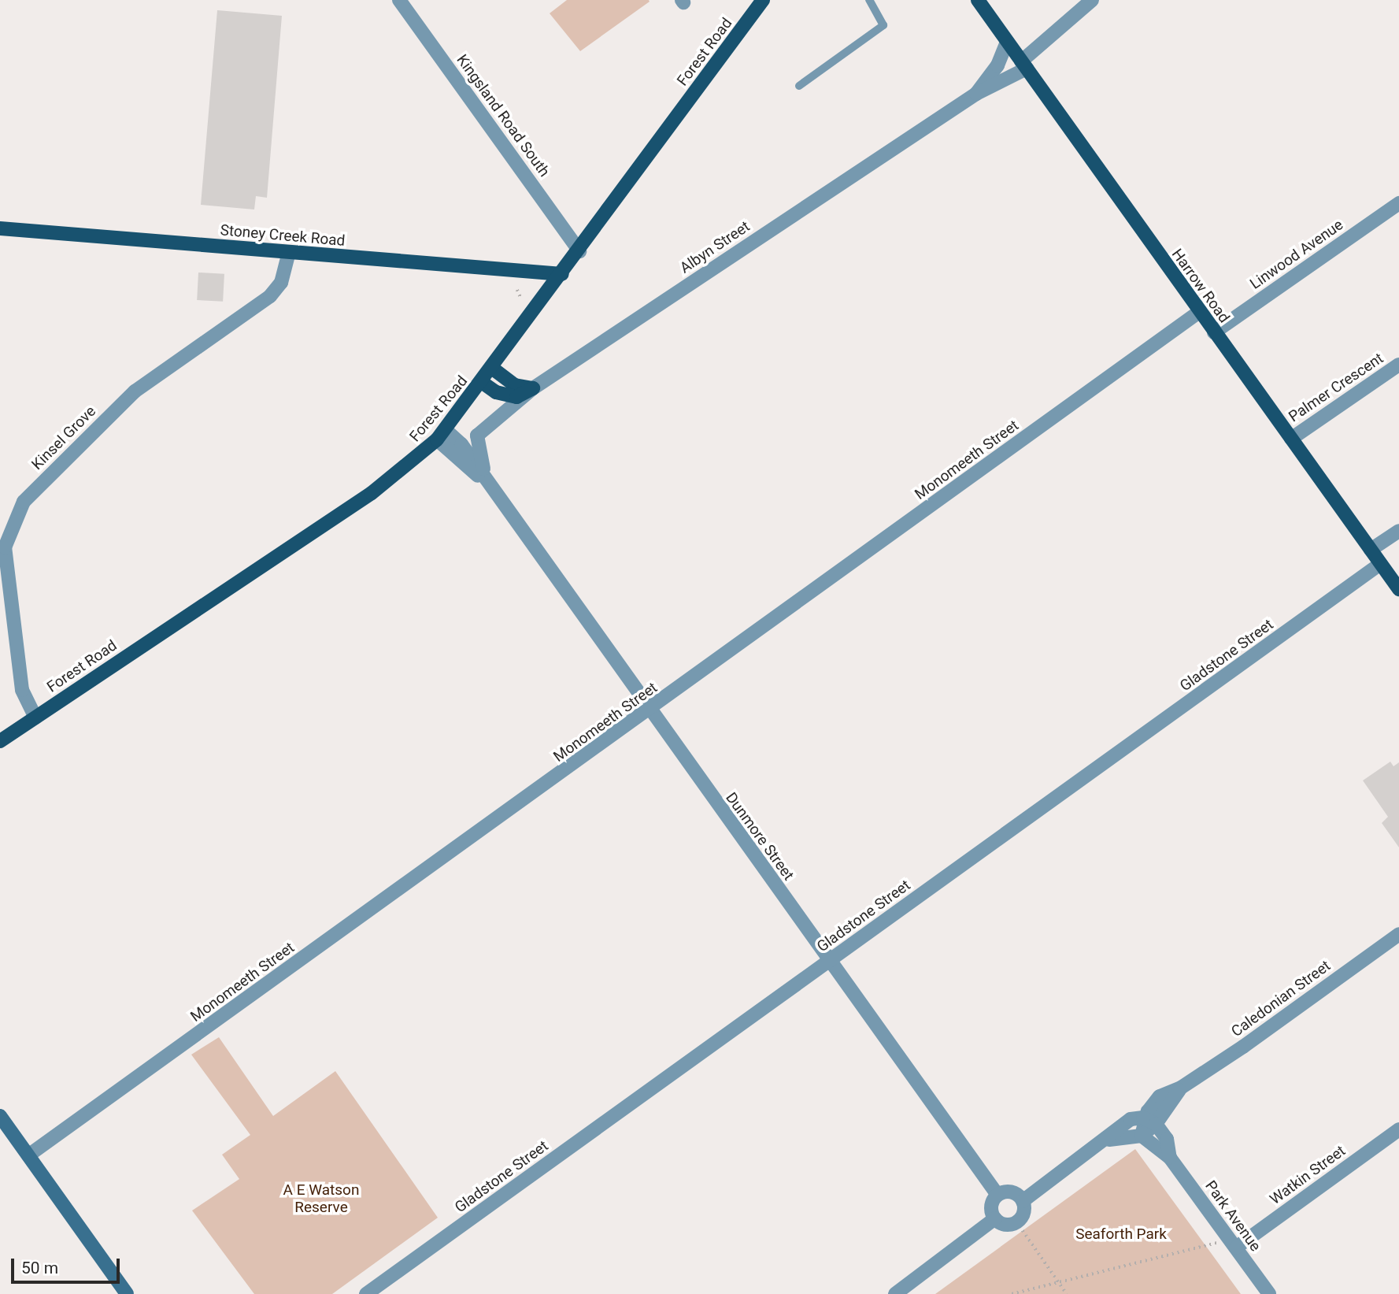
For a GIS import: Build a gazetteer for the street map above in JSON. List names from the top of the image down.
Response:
{
  "streets": {
    "main road": ["Forest Road", "Stoney Creek Road", "Harrow Road"],
    "street": [
      "Kingsland Road South",
      "Albyn Street",
      "Linwood Avenue",
      "Palmer Crescent",
      "Kinsel Grove",
      "Monomeeth Street",
      "Gladstone Street",
      "Dunmore Street",
      "Caledonian Street",
      "Watkin Street",
      "Park Avenue"
    ]
  },
  "crossings": [
    ["Forest Road", "Kingsland Road South"],
    ["Forest Road", "Stoney Creek Road"],
    ["Forest Road", "Kinsel Grove"],
    ["Forest Road", "Dunmore Street"],
    ["Stoney Creek Road", "Kinsel Grove"],
    ["Albyn Street", "Harrow Road"],
    ["Albyn Street", "Dunmore Street"],
    ["Linwood Avenue", "Harrow Road"],
    ["Harrow Road", "Palmer Crescent"],
    ["Harrow Road", "Monomeeth Street"],
    ["Harrow Road", "Gladstone Street"],
    ["Monomeeth Street", "Dunmore Street"],
    ["Gladstone Street", "Dunmore Street"],
    ["Caledonian Street", "Park Avenue"],
    ["Watkin Street", "Park Avenue"]
  ],
  "parks": ["A E Watson Reserve", "Seaforth Park"],
  "scale_bar": "50 m"
}
